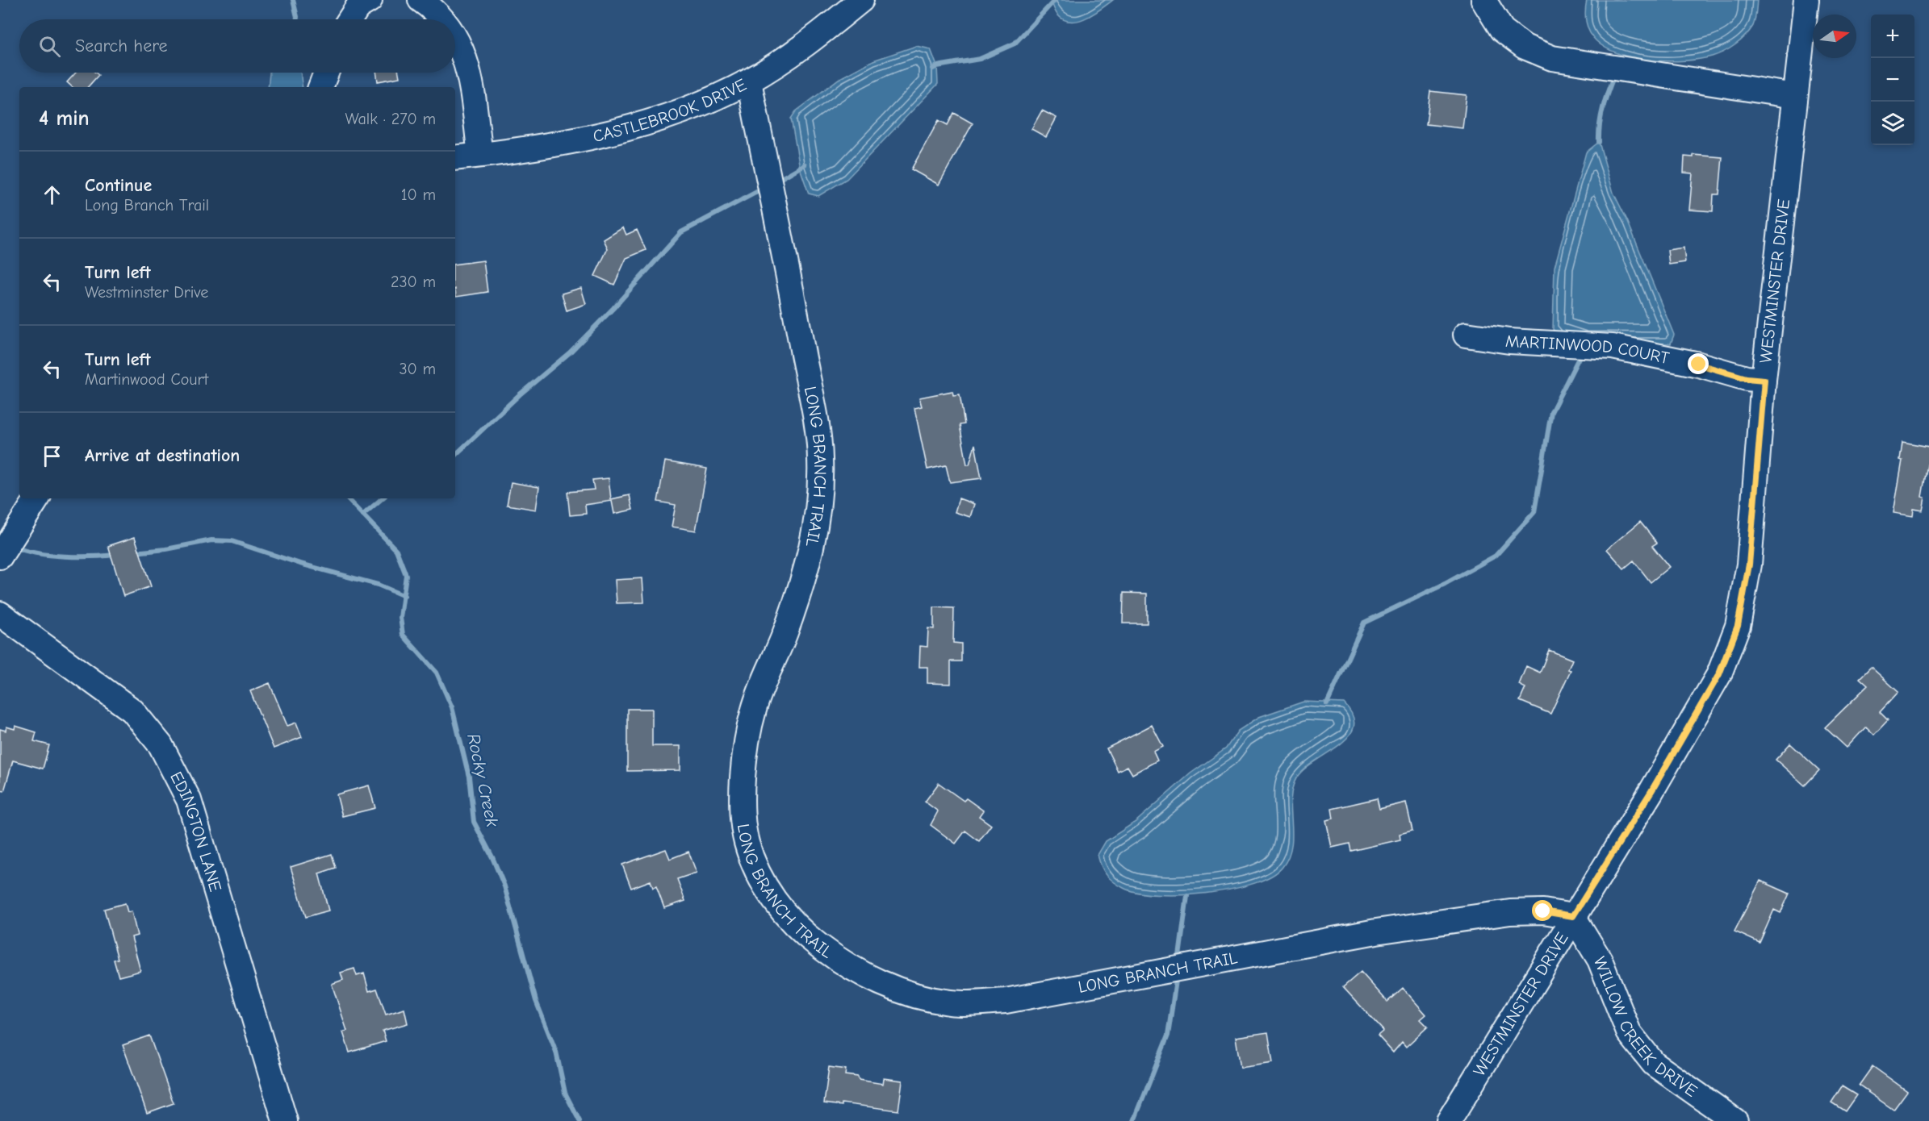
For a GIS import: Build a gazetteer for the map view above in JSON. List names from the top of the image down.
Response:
{
  "streets": {
    "street": [
      "CASTLEBROOK DRIVE",
      "WESTMINSTER DRIVE",
      "MARTINWOOD COURT",
      "LONG BRANCH TRAIL",
      "EDINGTON LANE",
      "WILLOW CREEK DRIVE"
    ]
  },
  "crossings": [
    ["CASTLEBROOK DRIVE", "LONG BRANCH TRAIL"],
    ["WESTMINSTER DRIVE", "MARTINWOOD COURT"],
    ["WESTMINSTER DRIVE", "LONG BRANCH TRAIL"],
    ["WESTMINSTER DRIVE", "WILLOW CREEK DRIVE"],
    ["LONG BRANCH TRAIL", "WILLOW CREEK DRIVE"]
  ],
  "water": ["Rocky Creek"],
  "north": "right",
  "page": {
    "map_buttons": ["+", "−"],
    "search": "Search here",
    "heading": ["4 min", "Walk · 270 m"],
    "list": [
      ["Continue", "Long Branch Trail", "10 m"],
      ["Turn left", "Westminster Drive", "230 m"],
      ["Turn left", "Martinwood Court", "30 m"],
      "Arrive at destination"
    ]
  }
}
